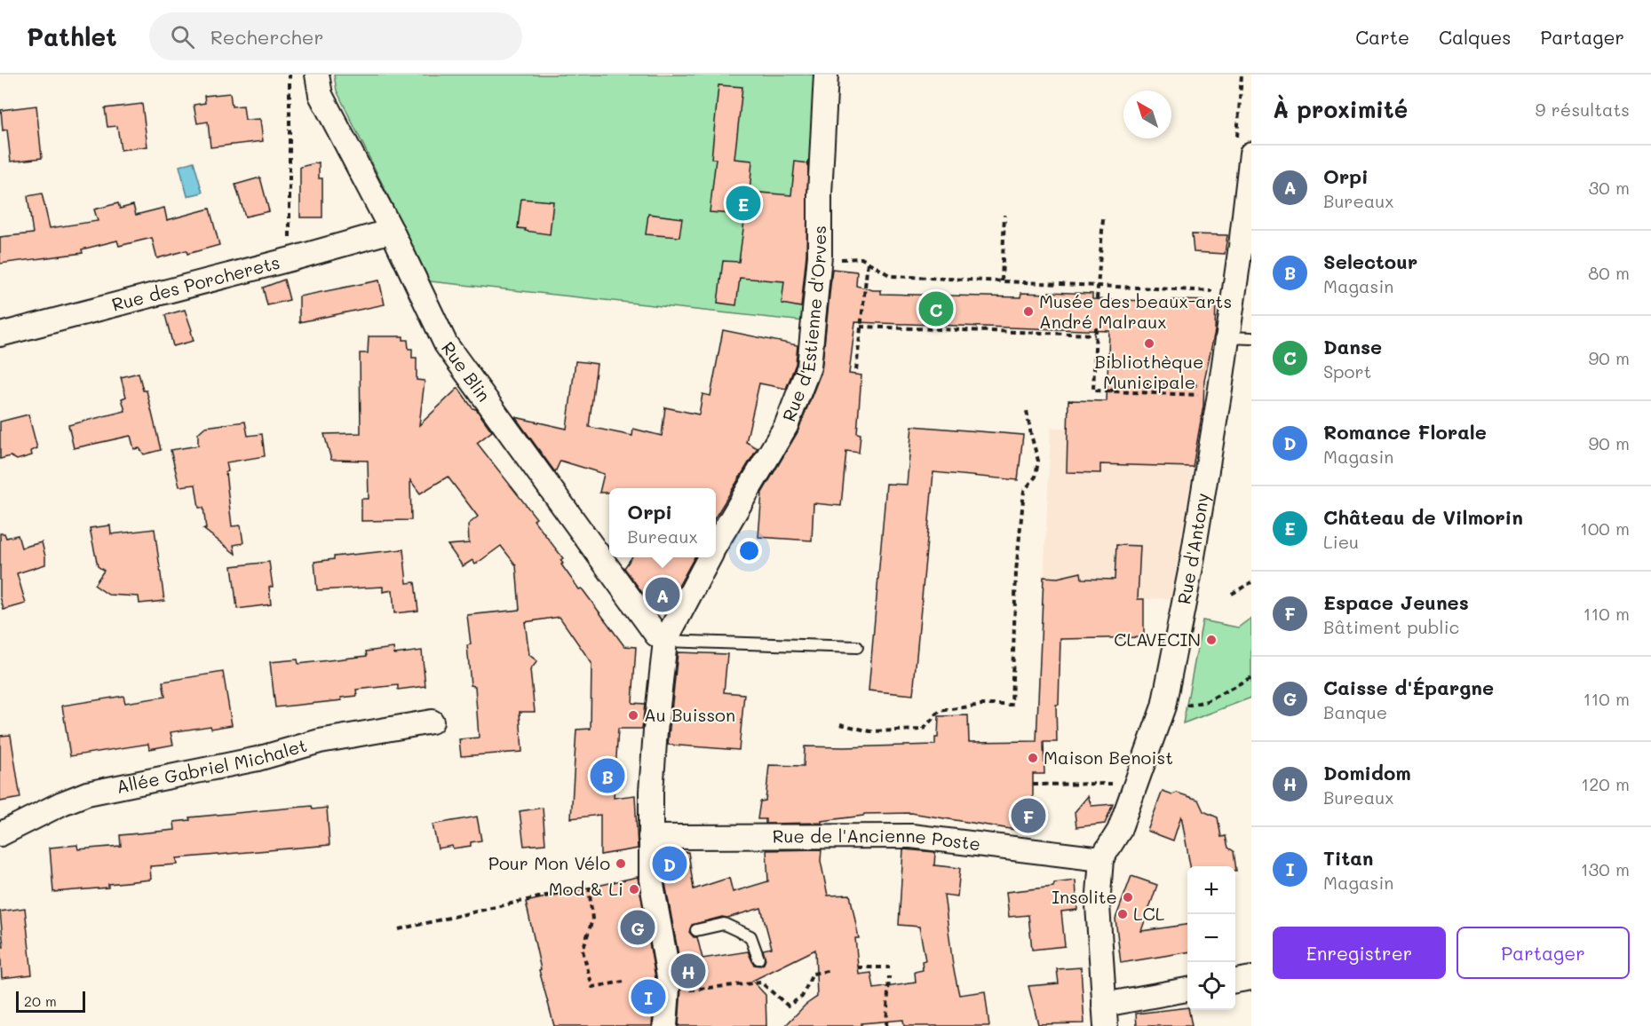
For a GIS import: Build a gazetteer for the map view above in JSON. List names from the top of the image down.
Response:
{
  "streets": {
    "street": [
      "Rue des Porcherets",
      "Rue d'Estienne d'Orves",
      "Rue Blin",
      "Rue d'Antony",
      "Allée Gabriel Michalet",
      "Rue de l'Ancienne Poste"
    ]
  },
  "crossings": [
    ["Rue des Porcherets", "Rue Blin"],
    ["Rue d'Estienne d'Orves", "Rue Blin"],
    ["Rue d'Estienne d'Orves", "Rue de l'Ancienne Poste"],
    ["Rue d'Antony", "Rue de l'Ancienne Poste"]
  ],
  "places": [
    "Musée des beaux-arts André Malraux",
    "Bibliothèque Municipale",
    "CLAVECIN",
    "Au Buisson",
    "Maison Benoist",
    "Pour Mon Vélo",
    "Mod & Li",
    "Insolite",
    "LCL"
  ],
  "scale_bar": "20 m",
  "north": "top left",
  "page": {
    "header": "Pathlet",
    "search": "Rechercher",
    "nav": ["Carte", "Calques", "Partager"],
    "heading": ["À proximité", "9 résultats"],
    "list": [
      {
        "mark": "A",
        "name": "Orpi",
        "note": "Bureaux",
        "value": "30 m"
      },
      {
        "mark": "B",
        "name": "Selectour",
        "note": "Magasin",
        "value": "80 m"
      },
      {
        "mark": "C",
        "name": "Danse",
        "note": "Sport",
        "value": "90 m"
      },
      {
        "mark": "D",
        "name": "Romance Florale",
        "note": "Magasin",
        "value": "90 m"
      },
      {
        "mark": "E",
        "name": "Château de Vilmorin",
        "note": "Lieu",
        "value": "100 m"
      },
      {
        "mark": "F",
        "name": "Espace Jeunes",
        "note": "Bâtiment public",
        "value": "110 m"
      },
      {
        "mark": "G",
        "name": "Caisse d'Épargne",
        "note": "Banque",
        "value": "110 m"
      },
      {
        "mark": "H",
        "name": "Domidom",
        "note": "Bureaux",
        "value": "120 m"
      },
      {
        "mark": "I",
        "name": "Titan",
        "note": "Magasin",
        "value": "130 m"
      }
    ],
    "pins": [
      "E",
      "C",
      "A",
      "B",
      "F",
      "D",
      "G",
      "H",
      "I"
    ],
    "popup": ["Orpi", "Bureaux"],
    "map_buttons": ["+", "−"],
    "buttons": ["Enregistrer", "Partager"],
    "scale": "20 m"
  }
}
